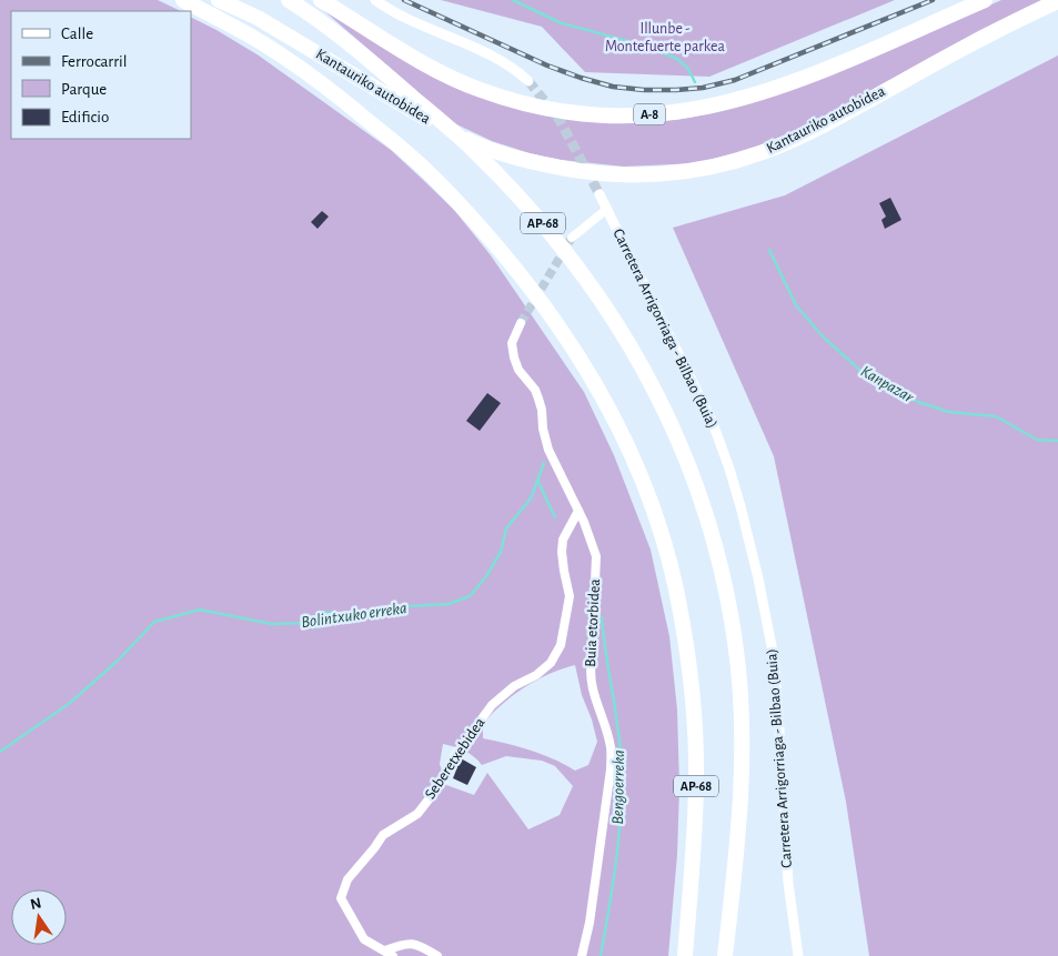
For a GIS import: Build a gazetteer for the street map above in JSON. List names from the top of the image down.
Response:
{
  "streets": {
    "highway": ["Kantauriko autobidea", "A-8", "AP-68"],
    "street": ["Carretera Arrigorriaga - Bilbao (Buia)", "Buia etorbidea", "Seberetxebidea"]
  },
  "crossings": [
    ["Buia etorbidea", "Seberetxebidea"]
  ],
  "water": ["Kanpazar", "Bolintxuko erreka", "Bengoerreka"],
  "parks": ["Illunbe - Montefuerte parkea"],
  "legend": [
    "Calle",
    "Ferrocarril",
    "Parque",
    "Edificio"
  ],
  "north": "top"
}
